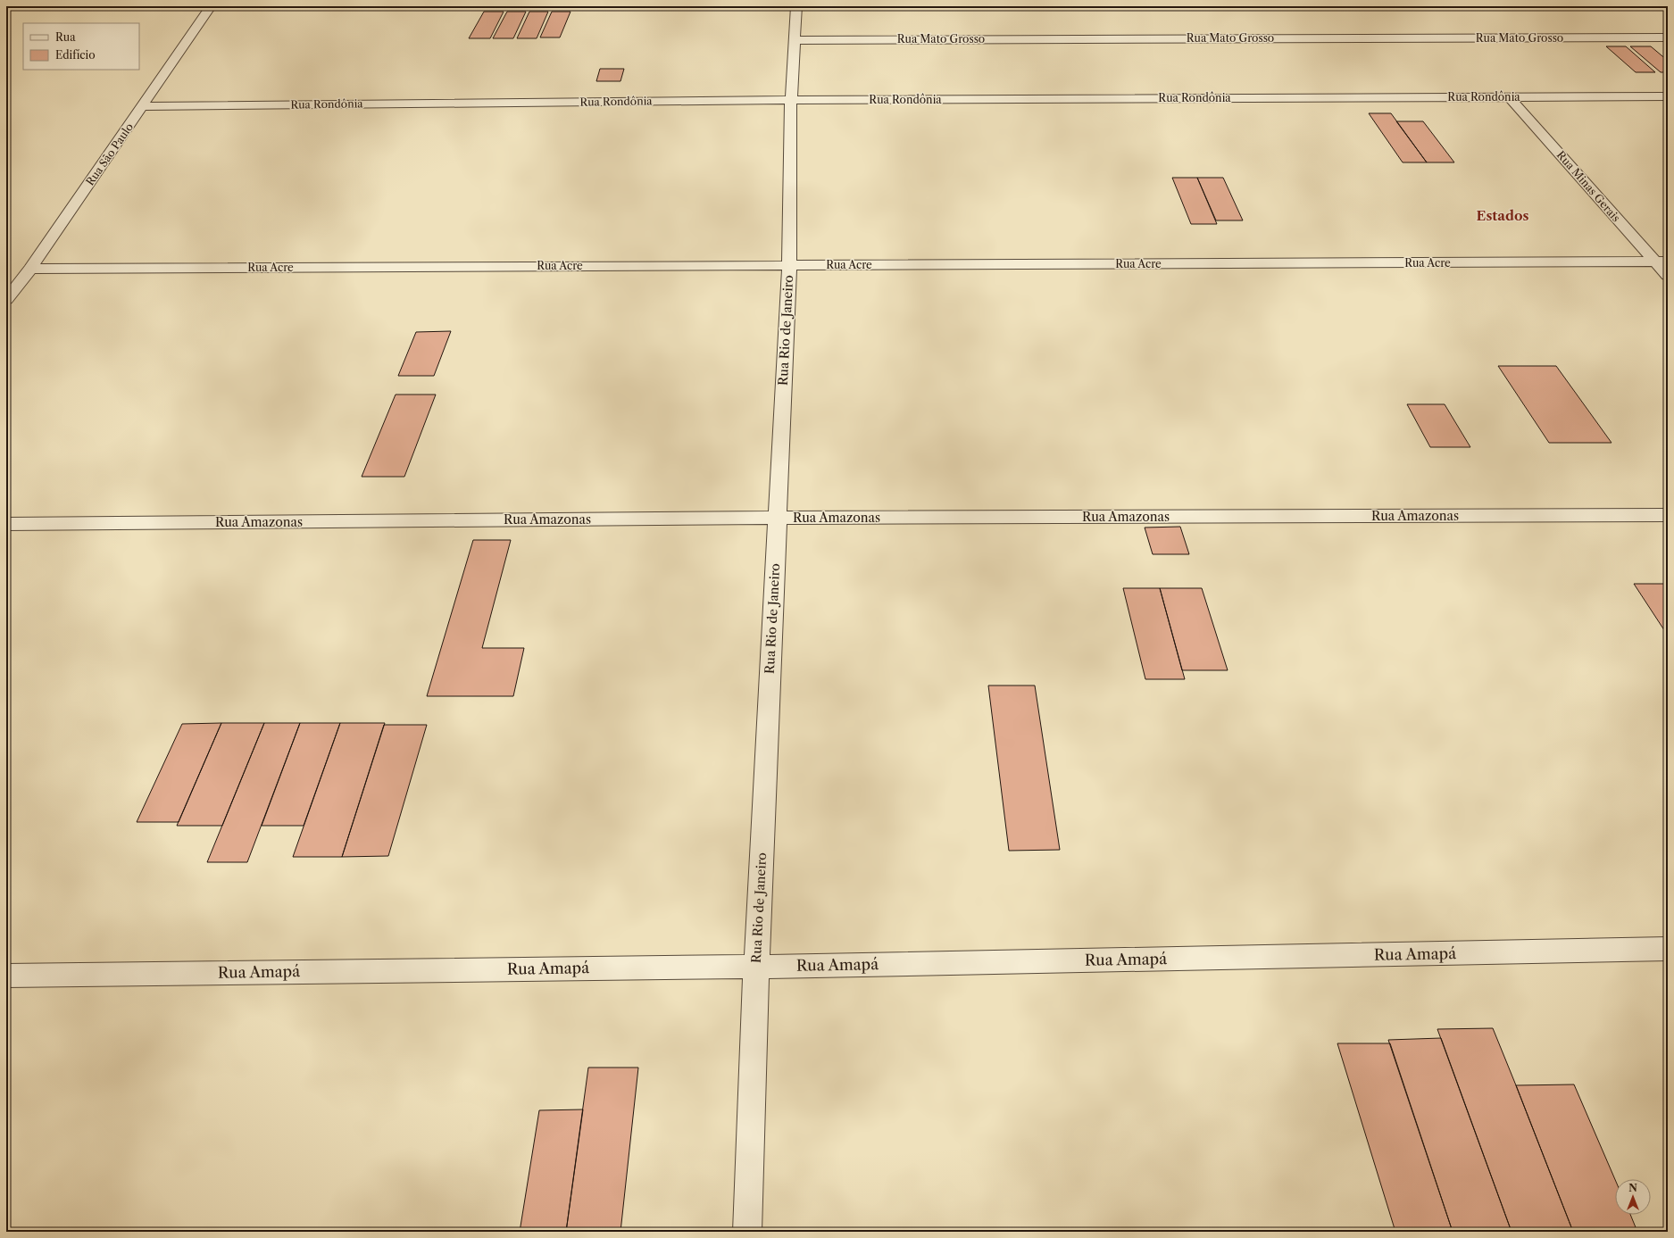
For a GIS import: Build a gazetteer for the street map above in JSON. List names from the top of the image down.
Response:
{
  "streets": {
    "street": [
      "Rua Mato Grosso",
      "Rua Rondônia",
      "Rua São Paulo",
      "Rua Minas Gerais",
      "Rua Acre",
      "Rua Rio de Janeiro",
      "Rua Amazonas",
      "Rua Amapá"
    ]
  },
  "crossings": [
    ["Rua Mato Grosso", "Rua Rio de Janeiro"],
    ["Rua Rondônia", "Rua São Paulo"],
    ["Rua Rondônia", "Rua Minas Gerais"],
    ["Rua Rondônia", "Rua Rio de Janeiro"],
    ["Rua São Paulo", "Rua Acre"],
    ["Rua Minas Gerais", "Rua Acre"],
    ["Rua Acre", "Rua Rio de Janeiro"],
    ["Rua Rio de Janeiro", "Rua Amazonas"],
    ["Rua Rio de Janeiro", "Rua Amapá"]
  ],
  "districts": ["Estados"],
  "legend": ["Rua", "Edifício"],
  "north": "top"
}
